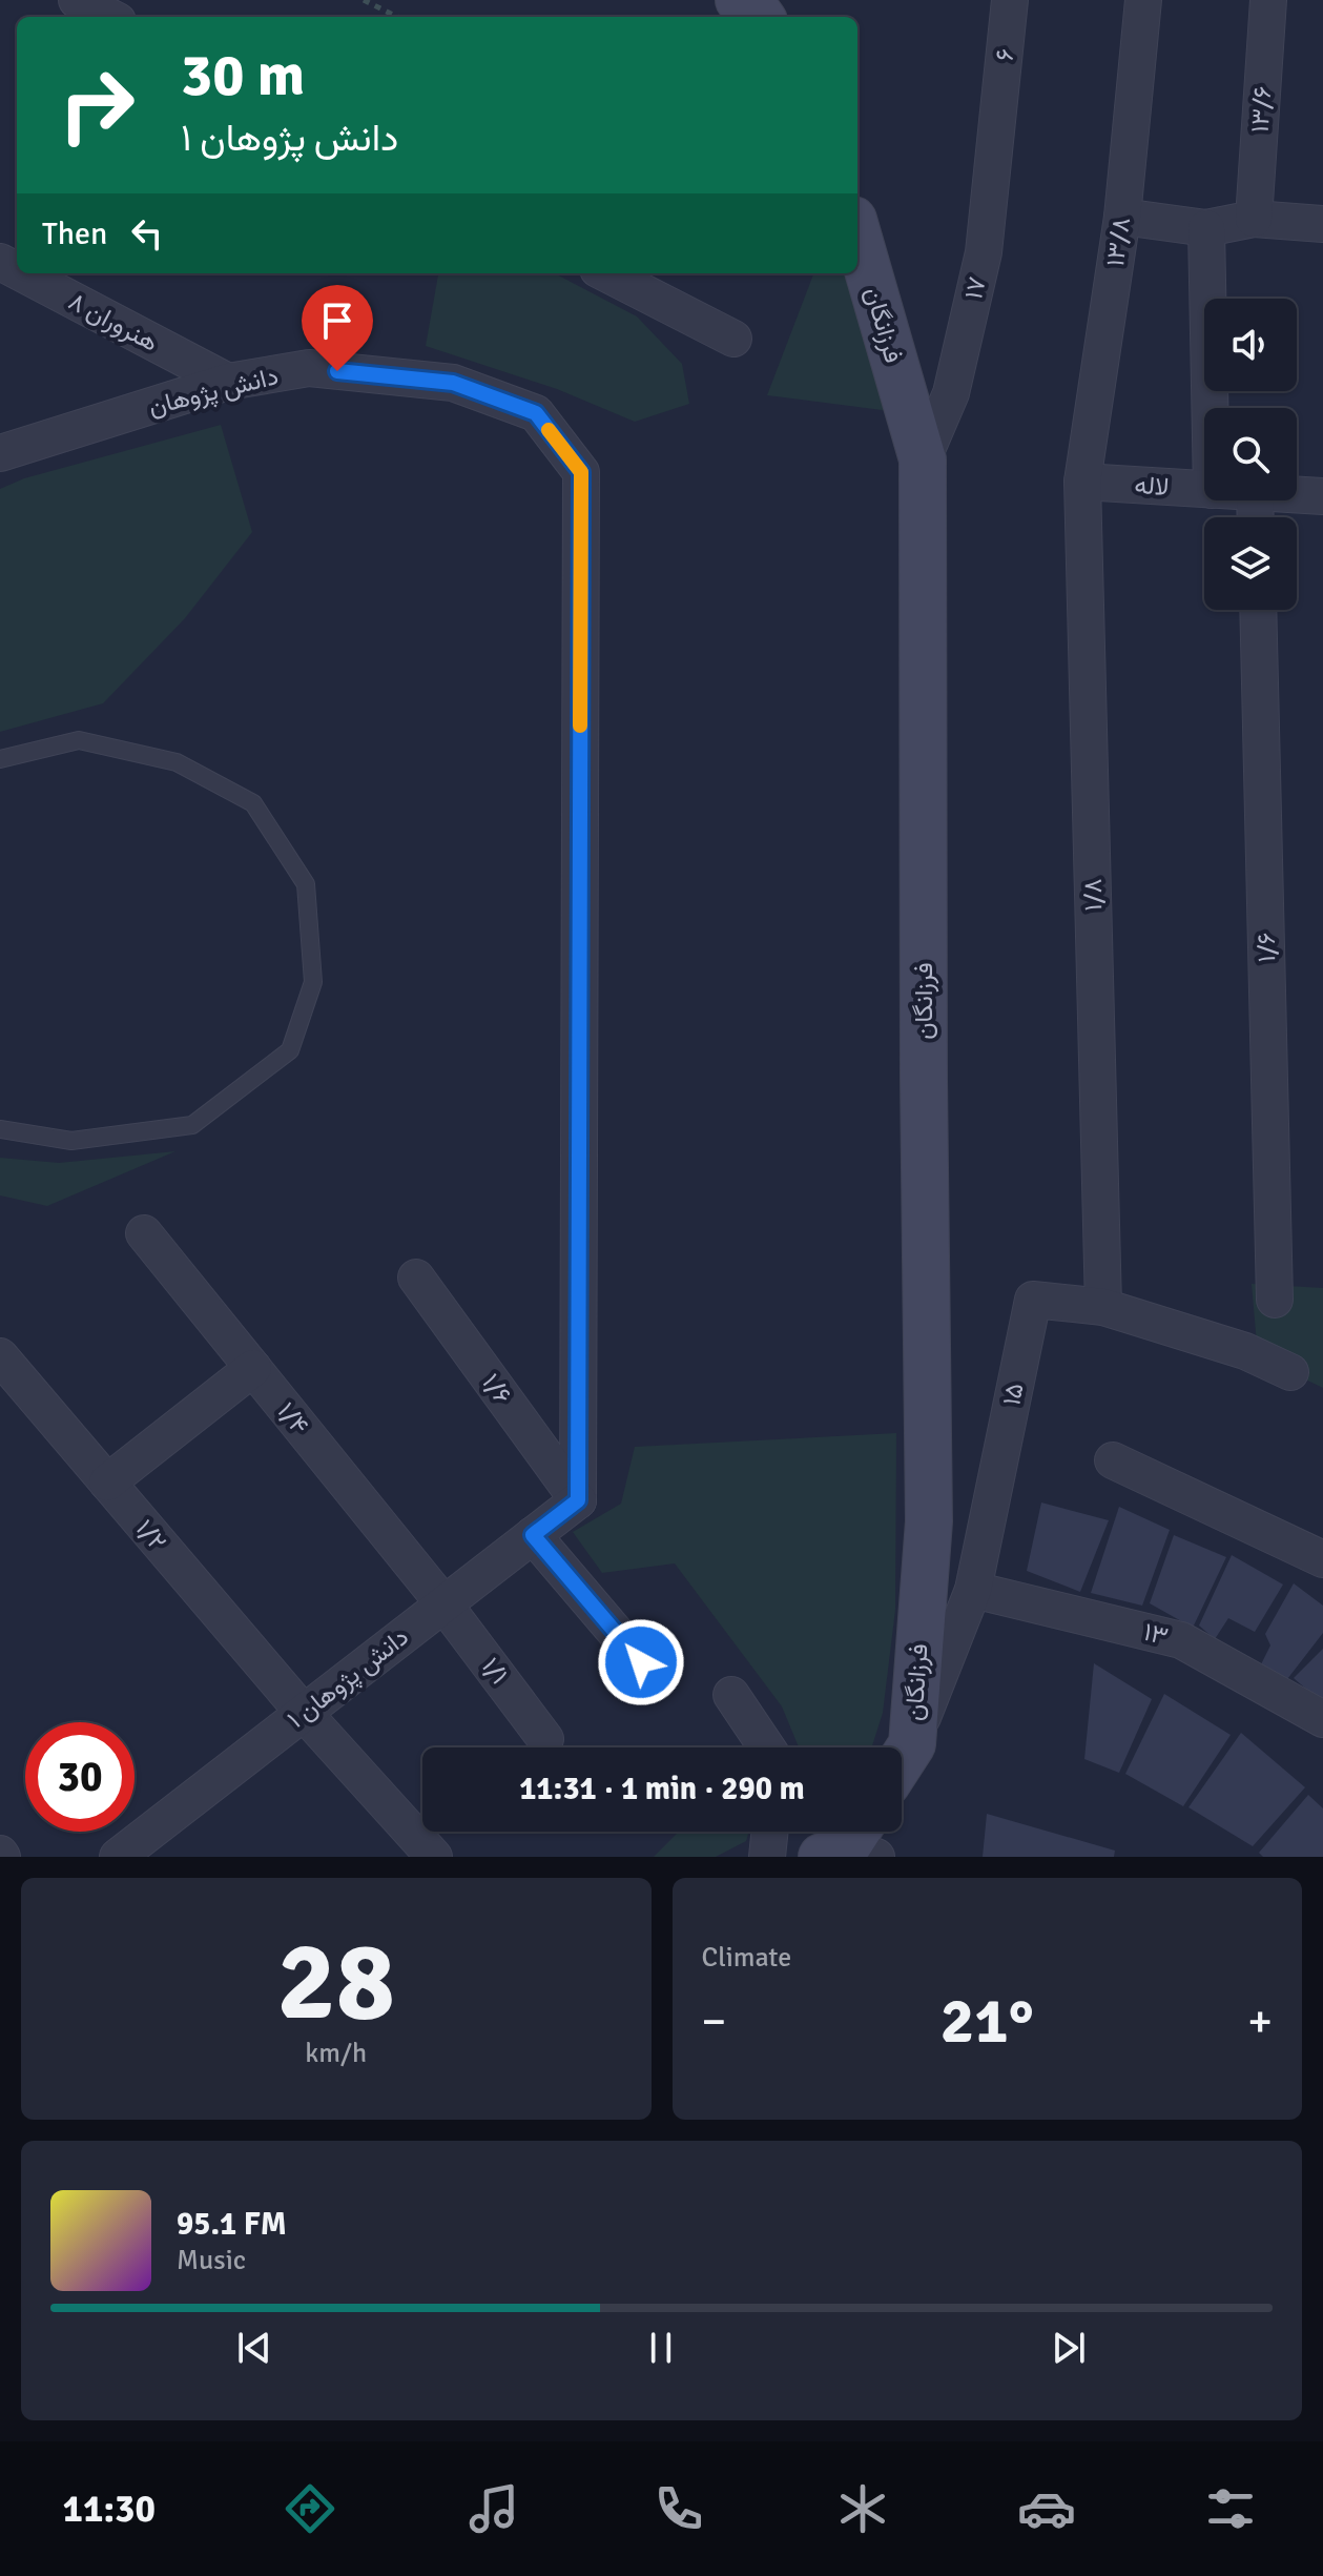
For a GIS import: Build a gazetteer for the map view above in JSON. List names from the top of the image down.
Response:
{
  "streets": {
    "street": [
      "۶",
      "۱۳/۶",
      "۱۳/۸",
      "۱۷",
      "هنروران ۸",
      "فرزانگان",
      "دانش پژوهان",
      "لاله",
      "۱/۸",
      "۱/۶",
      "۱۵",
      "۱/۴",
      "۱/۲",
      "۱۳",
      "۱/۱",
      "دانش پژوهان ۱"
    ]
  },
  "crossings": [
    ["۶", "۱۷"],
    ["۱۳/۸", "لاله"],
    ["۱۳/۸", "۱/۸"],
    ["۱۷", "فرزانگان"],
    ["هنروران ۸", "دانش پژوهان"],
    ["فرزانگان", "۱۵"],
    ["دانش پژوهان", "۱/۶"],
    ["دانش پژوهان", "دانش پژوهان ۱"],
    ["لاله", "۱/۸"],
    ["۱/۸", "۱۵"],
    ["۱/۶", "دانش پژوهان ۱"],
    ["۱۵", "۱۳"],
    ["۱/۴", "۱/۱"],
    ["۱/۴", "دانش پژوهان ۱"],
    ["۱/۲", "دانش پژوهان ۱"],
    ["۱/۱", "دانش پژوهان ۱"]
  ],
  "page": {
    "turn": ["30 m", "دانش پژوهان ۱"],
    "then": "Then",
    "limit": "30",
    "trip": "11:31 · 1 min · 290 m",
    "tile": [
      ["28", "km/h"],
      "Climate"
    ],
    "heat": ["−", "21°", "+"],
    "song": ["95.1 FM", "Music"],
    "tabs": "11:30"
  }
}
